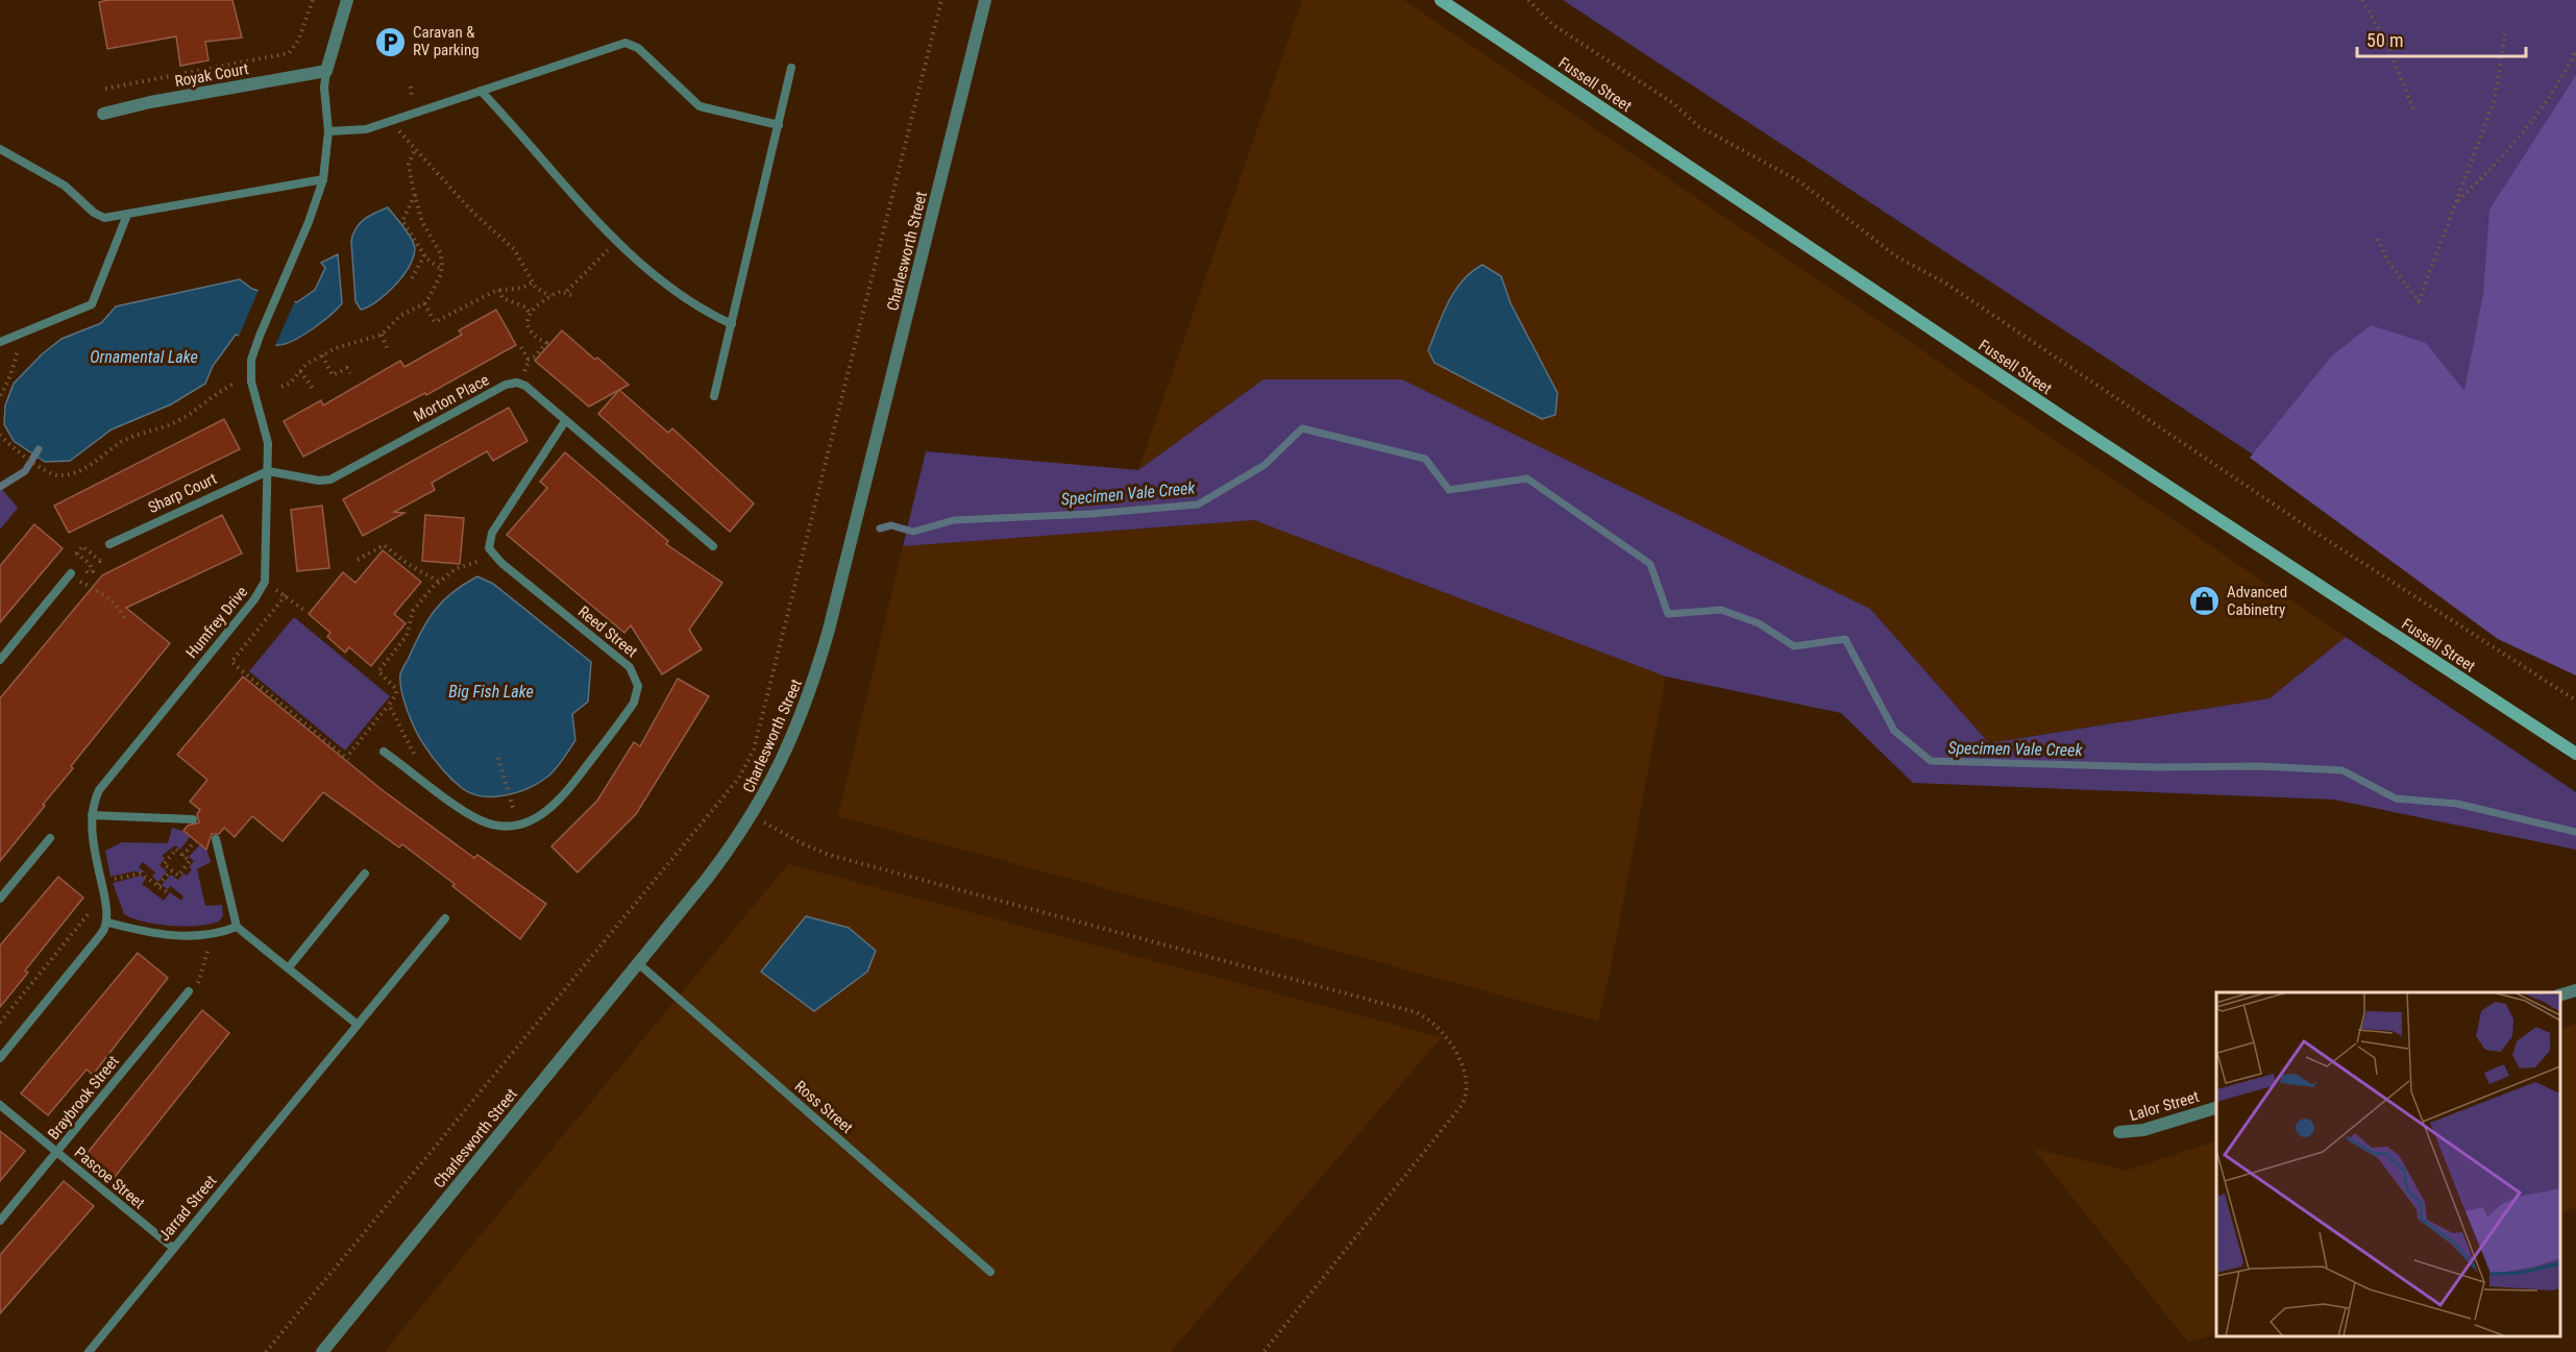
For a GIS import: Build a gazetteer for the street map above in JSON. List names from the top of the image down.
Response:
{
  "streets": {
    "street": [
      "Royak Court",
      "Fussell Street",
      "Charlesworth Street",
      "Lalor Street"
    ],
    "lane": [
      "Morton Place",
      "Sharp Court",
      "Humfrey Drive",
      "Reed Street",
      "Braybrook Street",
      "Ross Street",
      "Pascoe Street",
      "Jarrad Street"
    ]
  },
  "crossings": [
    ["Royak Court", "Humfrey Drive"],
    ["Charlesworth Street", "Ross Street"],
    ["Morton Place", "Sharp Court"],
    ["Morton Place", "Humfrey Drive"],
    ["Sharp Court", "Humfrey Drive"],
    ["Braybrook Street", "Pascoe Street"],
    ["Pascoe Street", "Jarrad Street"]
  ],
  "water": ["Ornamental Lake", "Specimen Vale Creek", "Big Fish Lake"],
  "places": {
    "parking": ["Caravan & RV parking"],
    "shop": ["Advanced Cabinetry"]
  },
  "scale_bar": "50 m"
}
